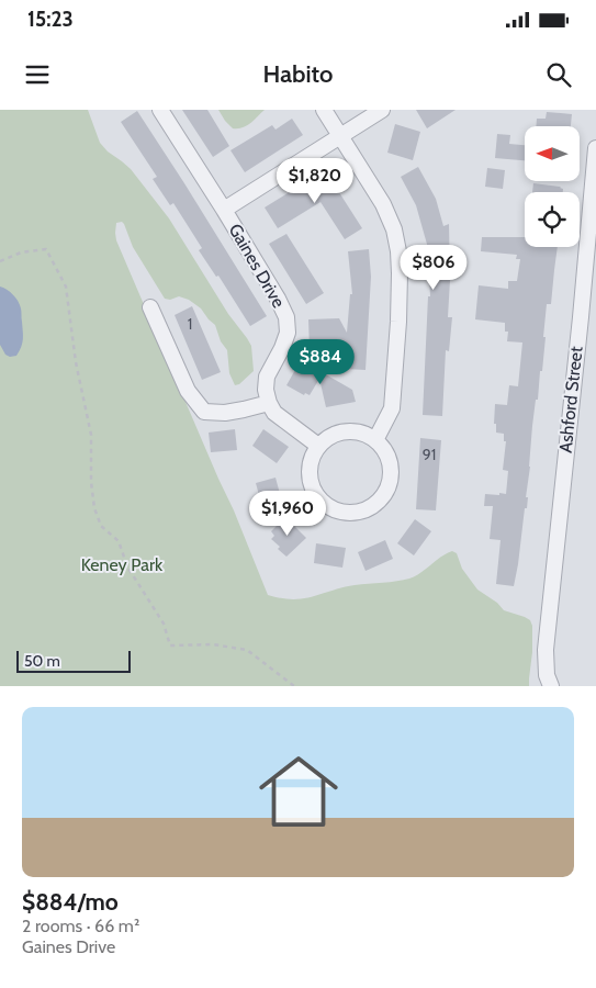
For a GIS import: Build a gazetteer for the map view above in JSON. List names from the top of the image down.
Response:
{
  "streets": {
    "street": ["Gaines Drive", "Ashford Street"]
  },
  "parks": ["Keney Park"],
  "house_numbers": ["1", "91"],
  "scale_bar": "50 m",
  "north": "left",
  "page": {
    "status": "15:23",
    "header": "Habito",
    "price": [
      "$1,820",
      "$806",
      "$884",
      "$1,960"
    ],
    "scale": "50 m",
    "list": [
      {
        "name": "$884/mo",
        "note": "2 rooms · 66 m² · Gaines Drive"
      }
    ]
  }
}
